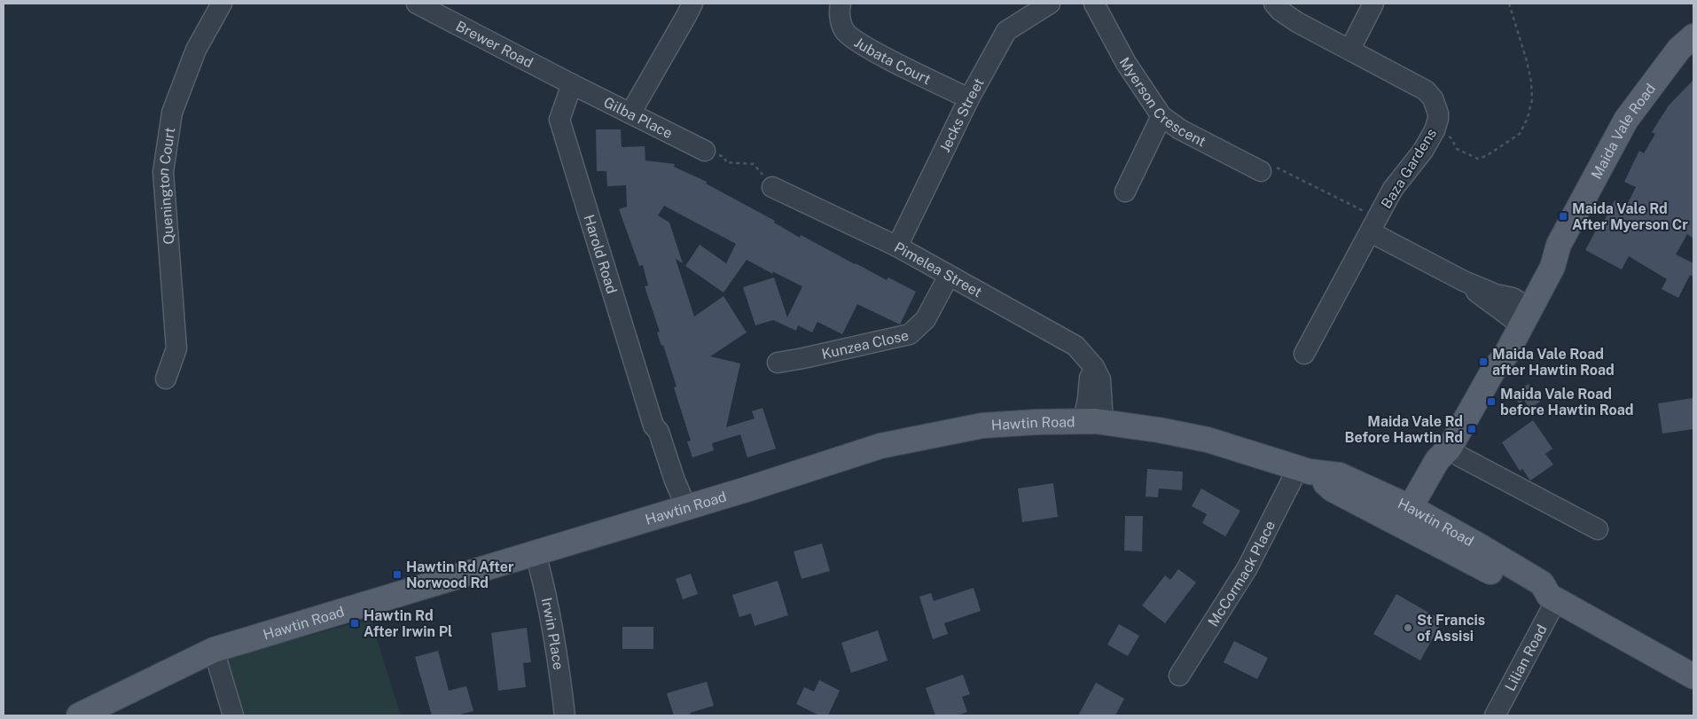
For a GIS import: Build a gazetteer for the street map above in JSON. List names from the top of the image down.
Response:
{
  "streets": {
    "main road": ["Maida Vale Road", "Hawtin Road"],
    "street": [
      "Brewer Road",
      "Jubata Court",
      "Myerson Crescent",
      "Jecks Street",
      "Gilba Place",
      "Baza Gardens",
      "Quenington Court",
      "Harold Road",
      "Pimelea Street",
      "Kunzea Close",
      "McCormack Place",
      "Irwin Place",
      "Lilian Road"
    ]
  },
  "crossings": [
    ["Brewer Road", "Gilba Place"],
    ["Brewer Road", "Harold Road"],
    ["Jubata Court", "Jecks Street"],
    ["Jecks Street", "Pimelea Street"],
    ["Gilba Place", "Harold Road"],
    ["Maida Vale Road", "Hawtin Road"],
    ["Harold Road", "Hawtin Road"],
    ["Pimelea Street", "Kunzea Close"],
    ["Pimelea Street", "Hawtin Road"],
    ["Hawtin Road", "McCormack Place"],
    ["Hawtin Road", "Irwin Place"],
    ["Hawtin Road", "Lilian Road"]
  ],
  "places": {
    "transit": [
      "Maida Vale Rd After Myerson Cr",
      "Maida Vale Road after Hawtin Road",
      "Maida Vale Road before Hawtin Road",
      "Maida Vale Rd Before Hawtin Rd",
      "Hawtin Rd After Norwood Rd",
      "Hawtin Rd After Irwin Pl"
    ],
    "other": ["St Francis of Assisi"]
  }
}
